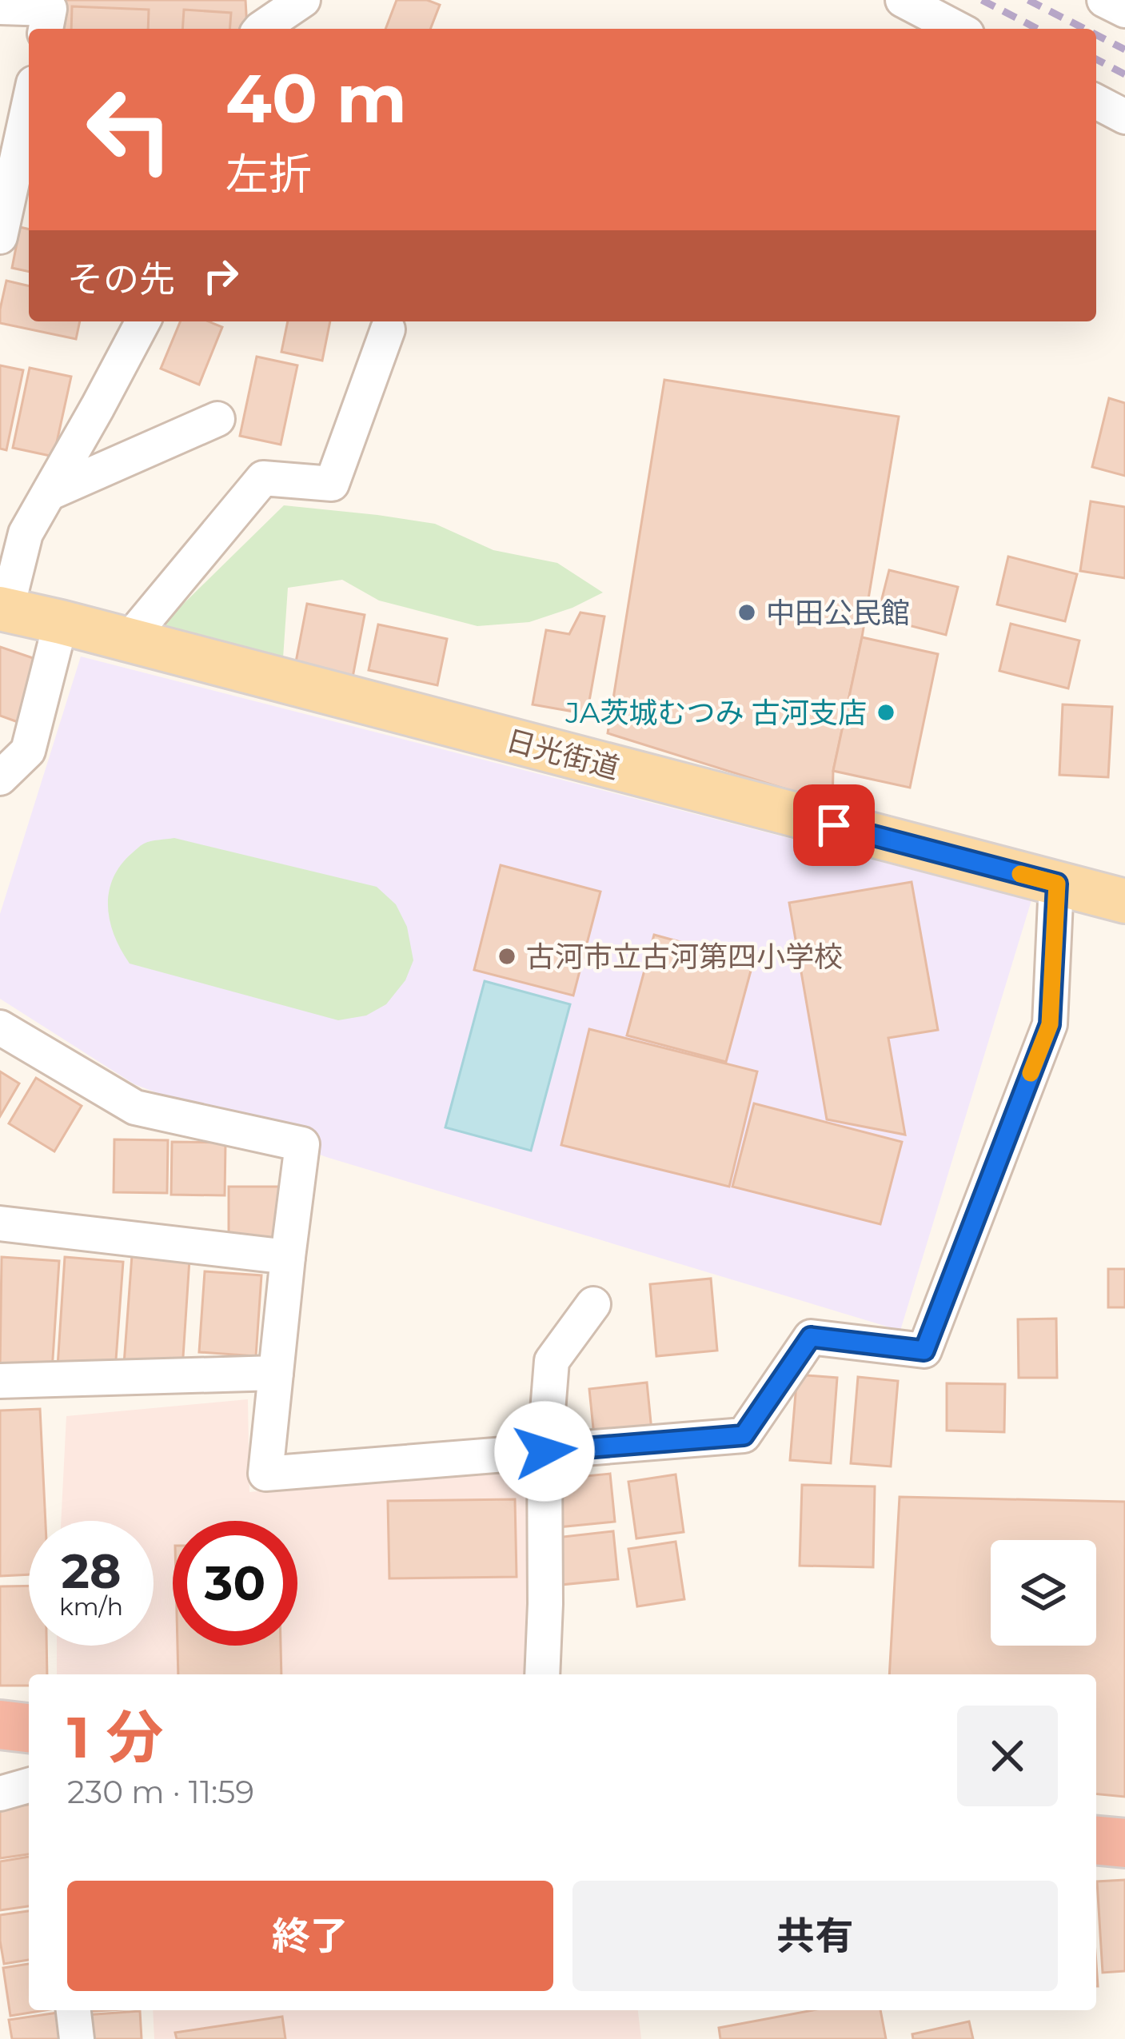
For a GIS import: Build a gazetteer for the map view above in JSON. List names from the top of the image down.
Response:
{
  "streets": {
    "main road": ["日光街道"]
  },
  "places": ["中田公民館", "JA茨城むつみ 古河支店", "古河市立古河第四小学校"],
  "page": {
    "turn": ["40 m", "左折"],
    "then": "その先",
    "speed": "28 km/h",
    "limit": "30",
    "heading": ["1 分", "230 m · 11:59"],
    "buttons": ["終了", "共有"]
  }
}
